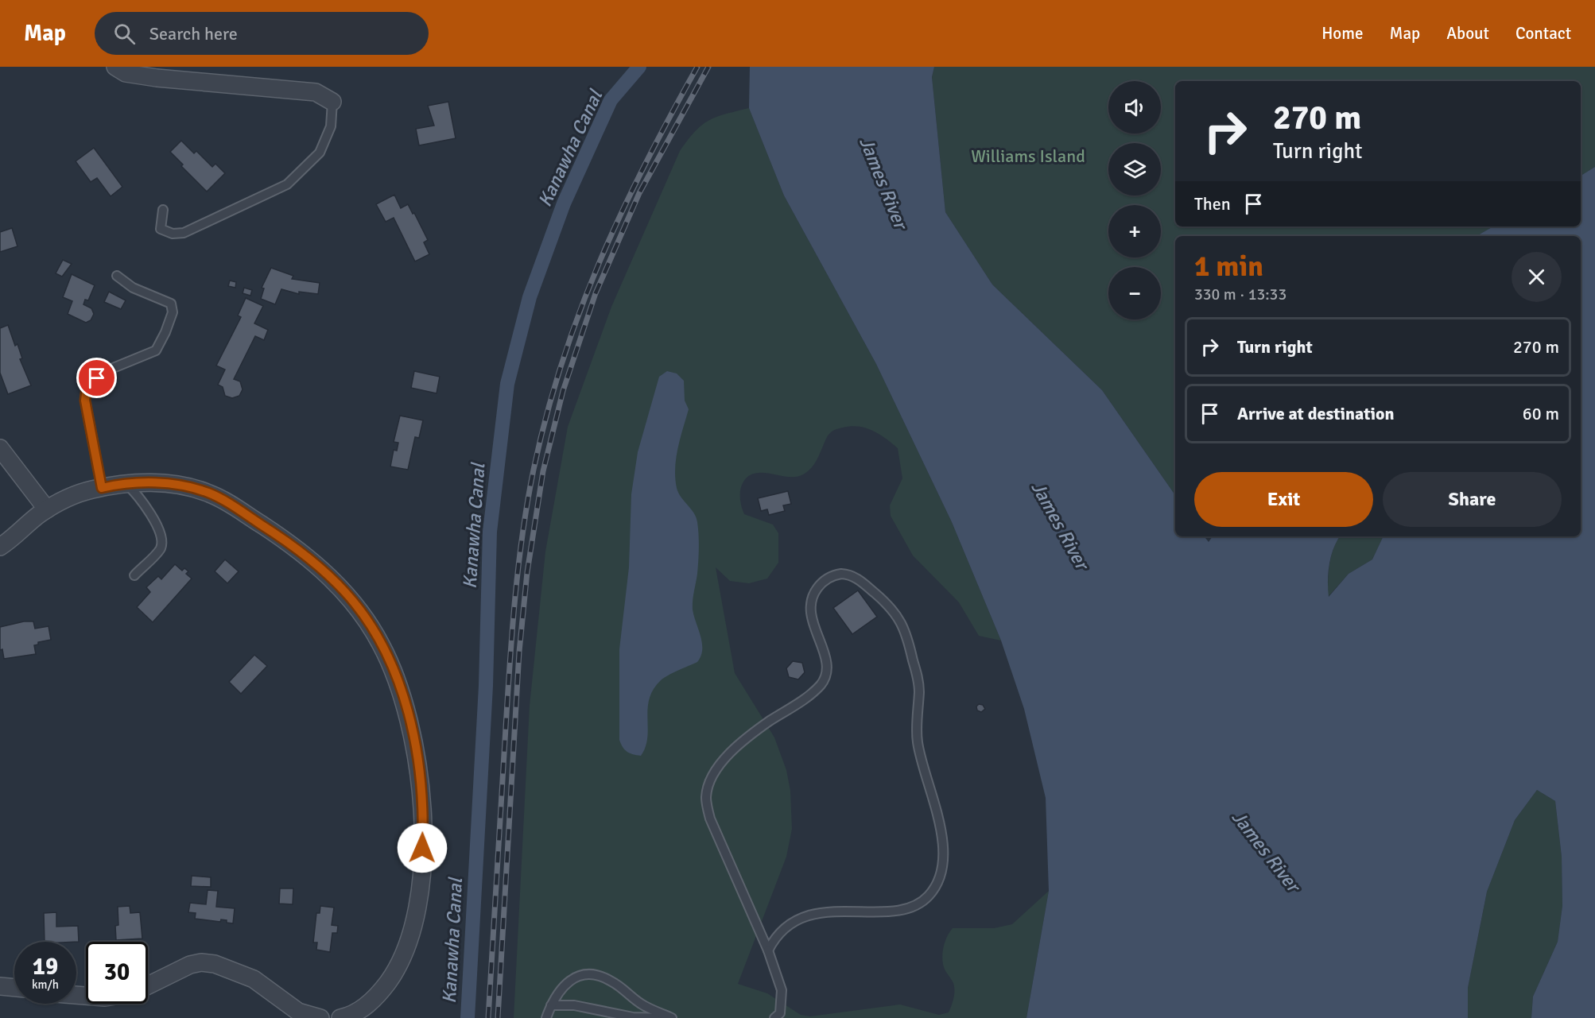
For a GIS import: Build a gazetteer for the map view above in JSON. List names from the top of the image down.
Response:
{
  "water": ["Kanawha Canal", "James River"],
  "parks": ["Williams Island"],
  "page": {
    "header": "Map",
    "search": "Search here",
    "nav": [
      "Home",
      "Map",
      "About",
      "Contact"
    ],
    "map_buttons": ["+", "−"],
    "turn": ["270 m", "Turn right"],
    "then": "Then",
    "heading": ["1 min", "330 m · 13:33"],
    "list": [
      {
        "name": "Turn right",
        "value": "270 m"
      },
      {
        "name": "Arrive at destination",
        "value": "60 m"
      }
    ],
    "buttons": ["Exit", "Share"],
    "speed": "19 km/h",
    "limit": "30"
  }
}
